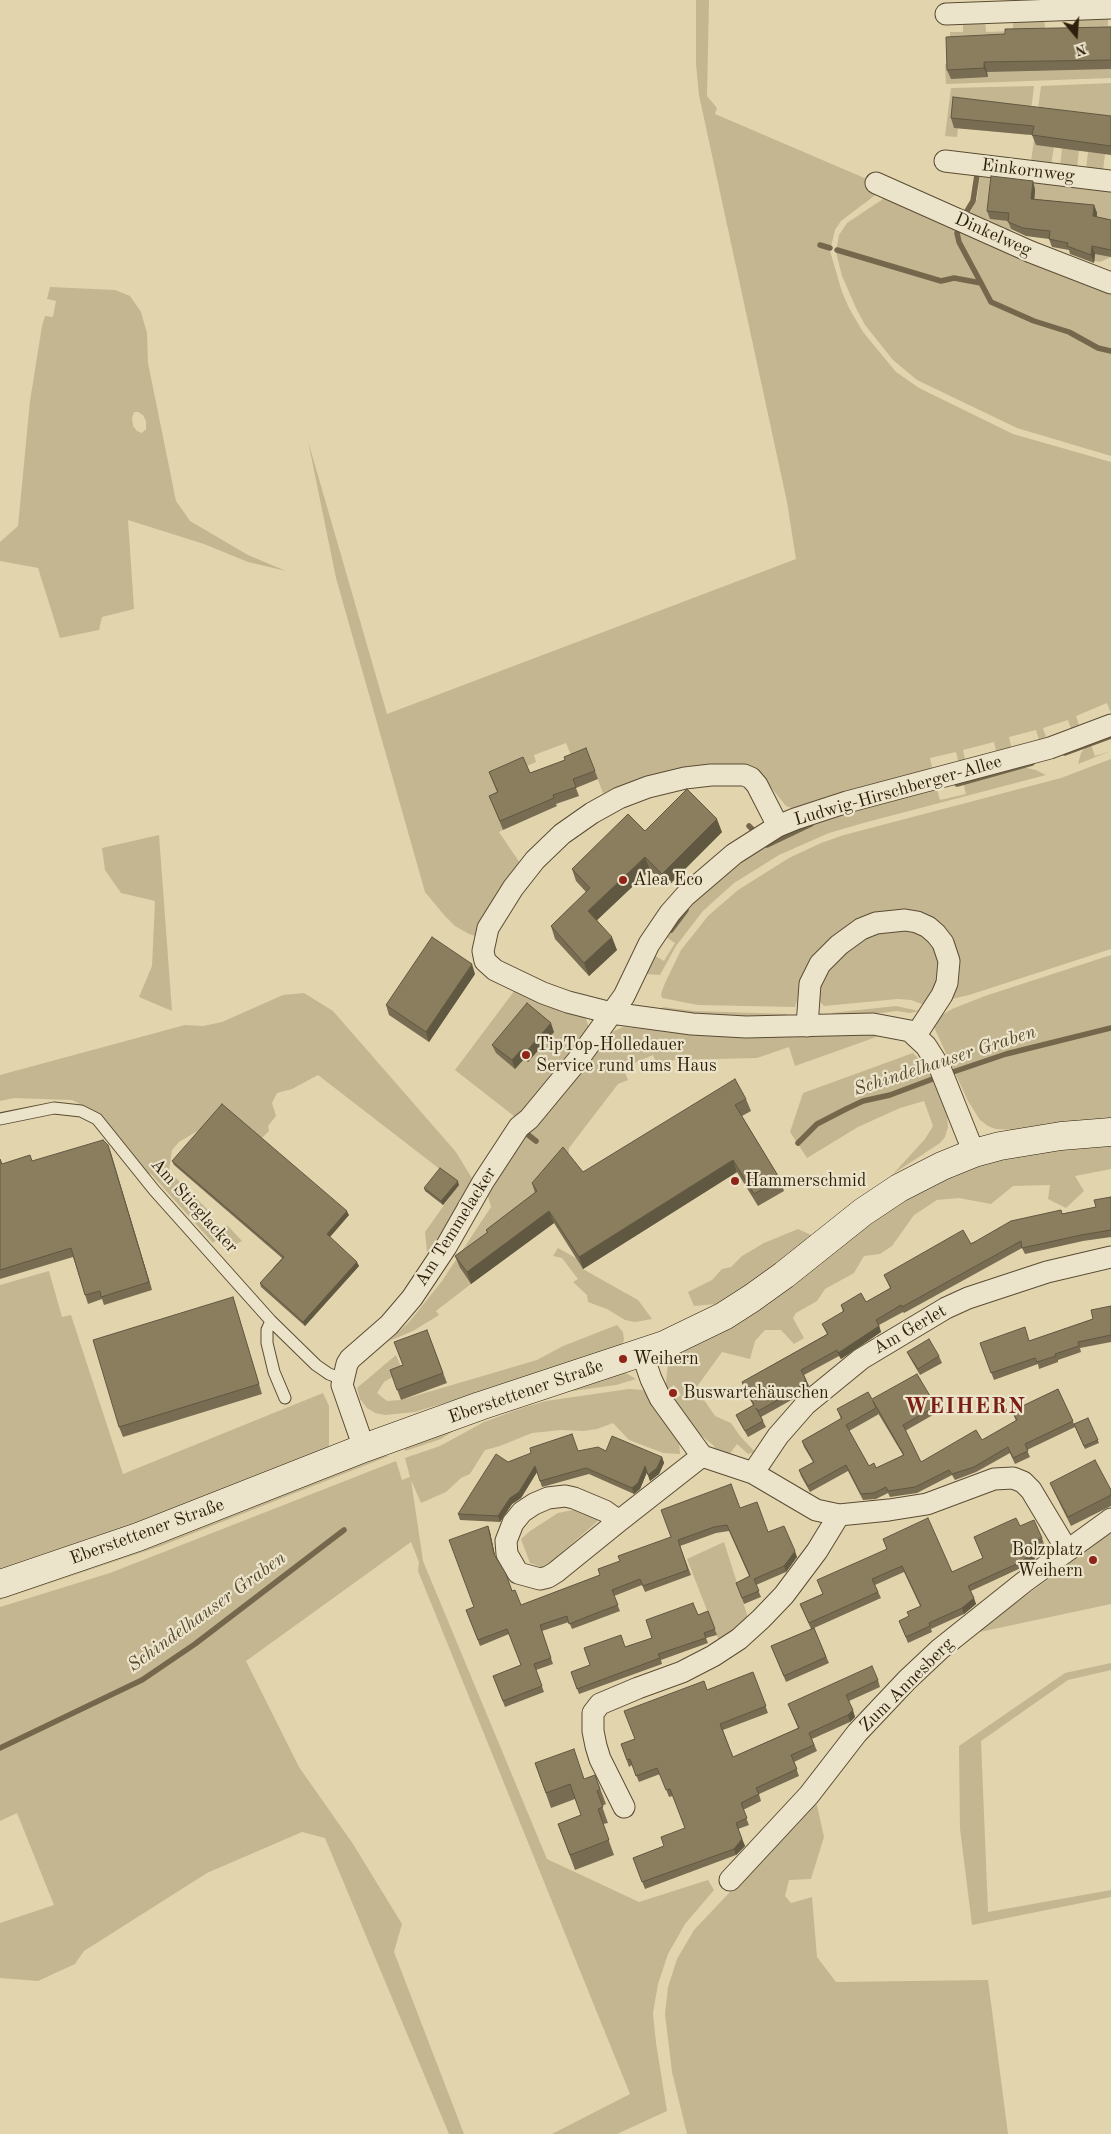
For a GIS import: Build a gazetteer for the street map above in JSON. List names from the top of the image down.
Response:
{
  "streets": {
    "main road": ["Eberstettener Straße"],
    "street": [
      "Einkornweg",
      "Dinkelweg",
      "Ludwig-Hirschberger-Allee",
      "Am Temmelacker",
      "Am Gerlet",
      "Zum Annesberg"
    ],
    "lane": ["Am Stieglacker"]
  },
  "crossings": [
    ["Ludwig-Hirschberger-Allee", "Am Temmelacker"],
    ["Am Stieglacker", "Am Temmelacker"]
  ],
  "districts": ["WEIHERN"],
  "water": ["Schindelhauser Graben"],
  "places": [
    "Alea Eco",
    "TipTop-Holledauer Service rund ums Haus",
    "Hammerschmid",
    "Weihern",
    "Buswartehäuschen",
    "Bolzplatz Weihern"
  ],
  "north": "bottom"
}
